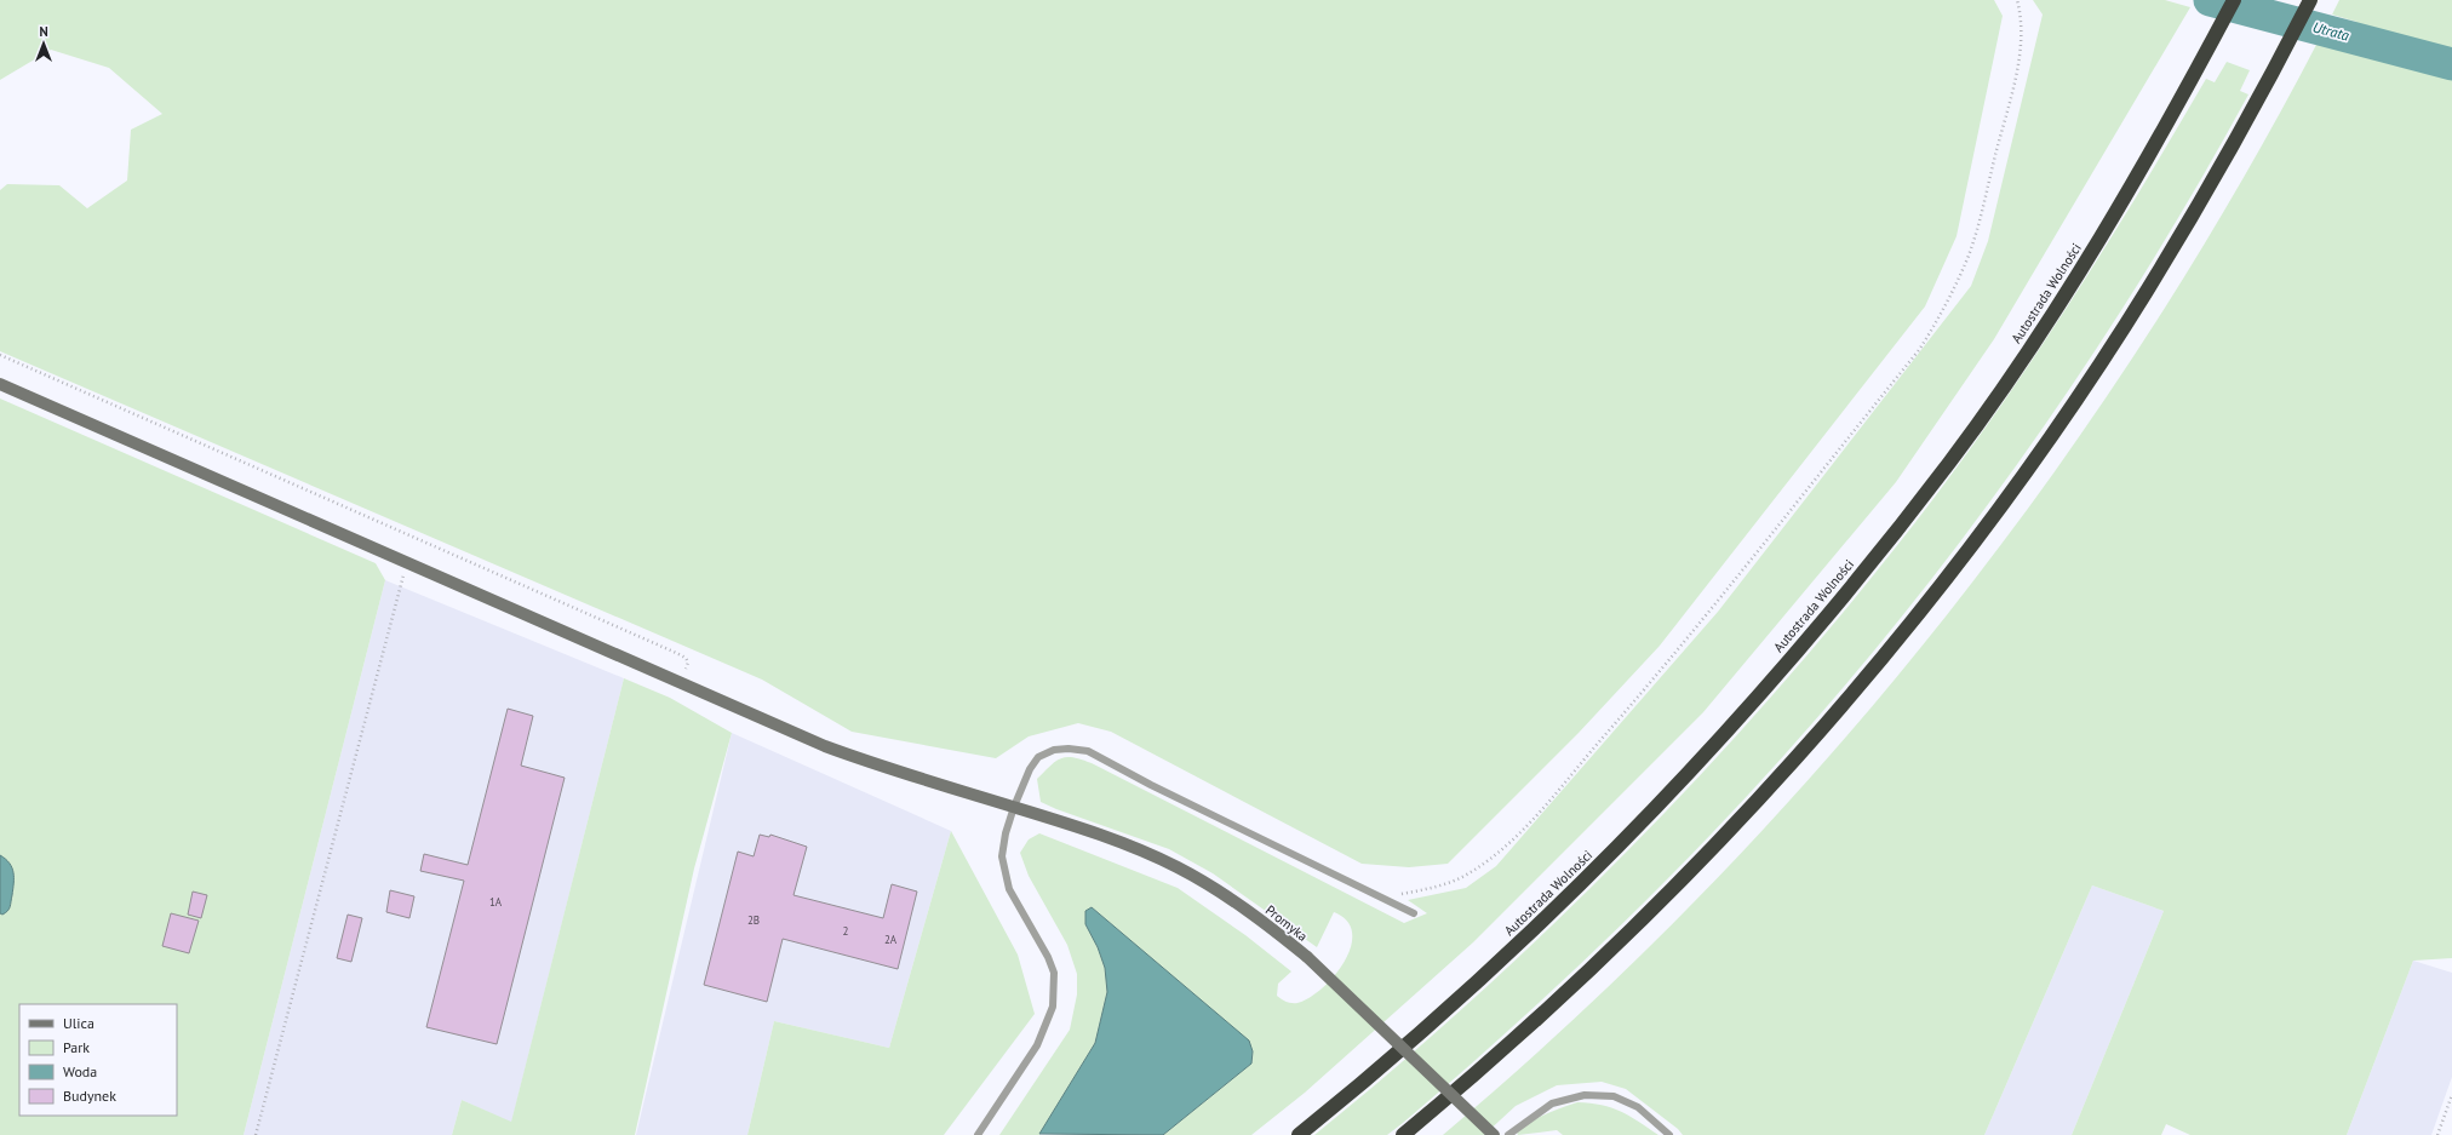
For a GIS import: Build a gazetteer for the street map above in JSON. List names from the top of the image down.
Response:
{
  "streets": {
    "highway": ["Autostrada Wolności"],
    "street": ["Promyka"]
  },
  "water": ["Utrata"],
  "house_numbers": [
    "1A",
    "2B",
    "2",
    "2A"
  ],
  "legend": [
    "Ulica",
    "Park",
    "Woda",
    "Budynek"
  ],
  "north": "top"
}
